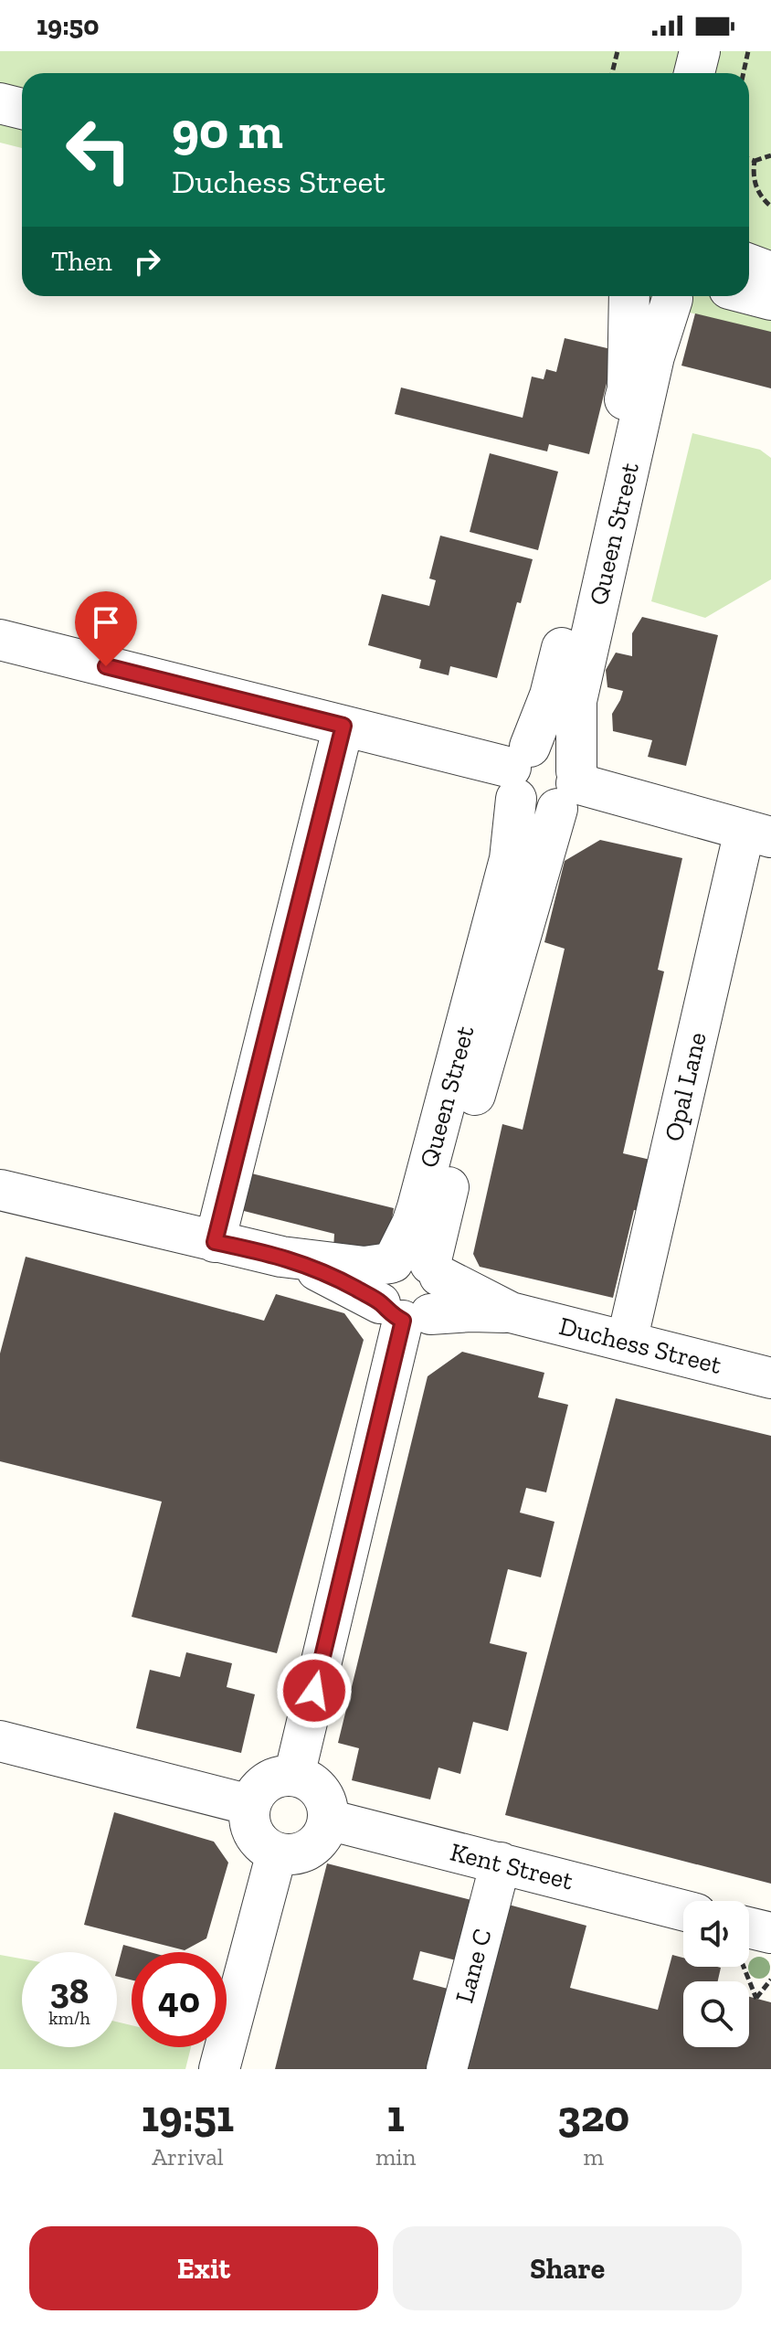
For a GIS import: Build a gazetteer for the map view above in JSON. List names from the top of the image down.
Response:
{
  "streets": {
    "street": [
      "Queen Street",
      "Opal Lane",
      "Duchess Street",
      "Kent Street",
      "Lane C"
    ]
  },
  "crossings": [
    ["Queen Street", "Duchess Street"],
    ["Opal Lane", "Duchess Street"],
    ["Kent Street", "Lane C"]
  ],
  "page": {
    "status": "19:50",
    "turn": ["90 m", "Duchess Street"],
    "then": "Then",
    "speed": "38 km/h",
    "limit": "40",
    "eta": [
      "19:51",
      "Arrival",
      "1",
      "min",
      "320",
      "m"
    ],
    "buttons": ["Exit", "Share"]
  }
}
